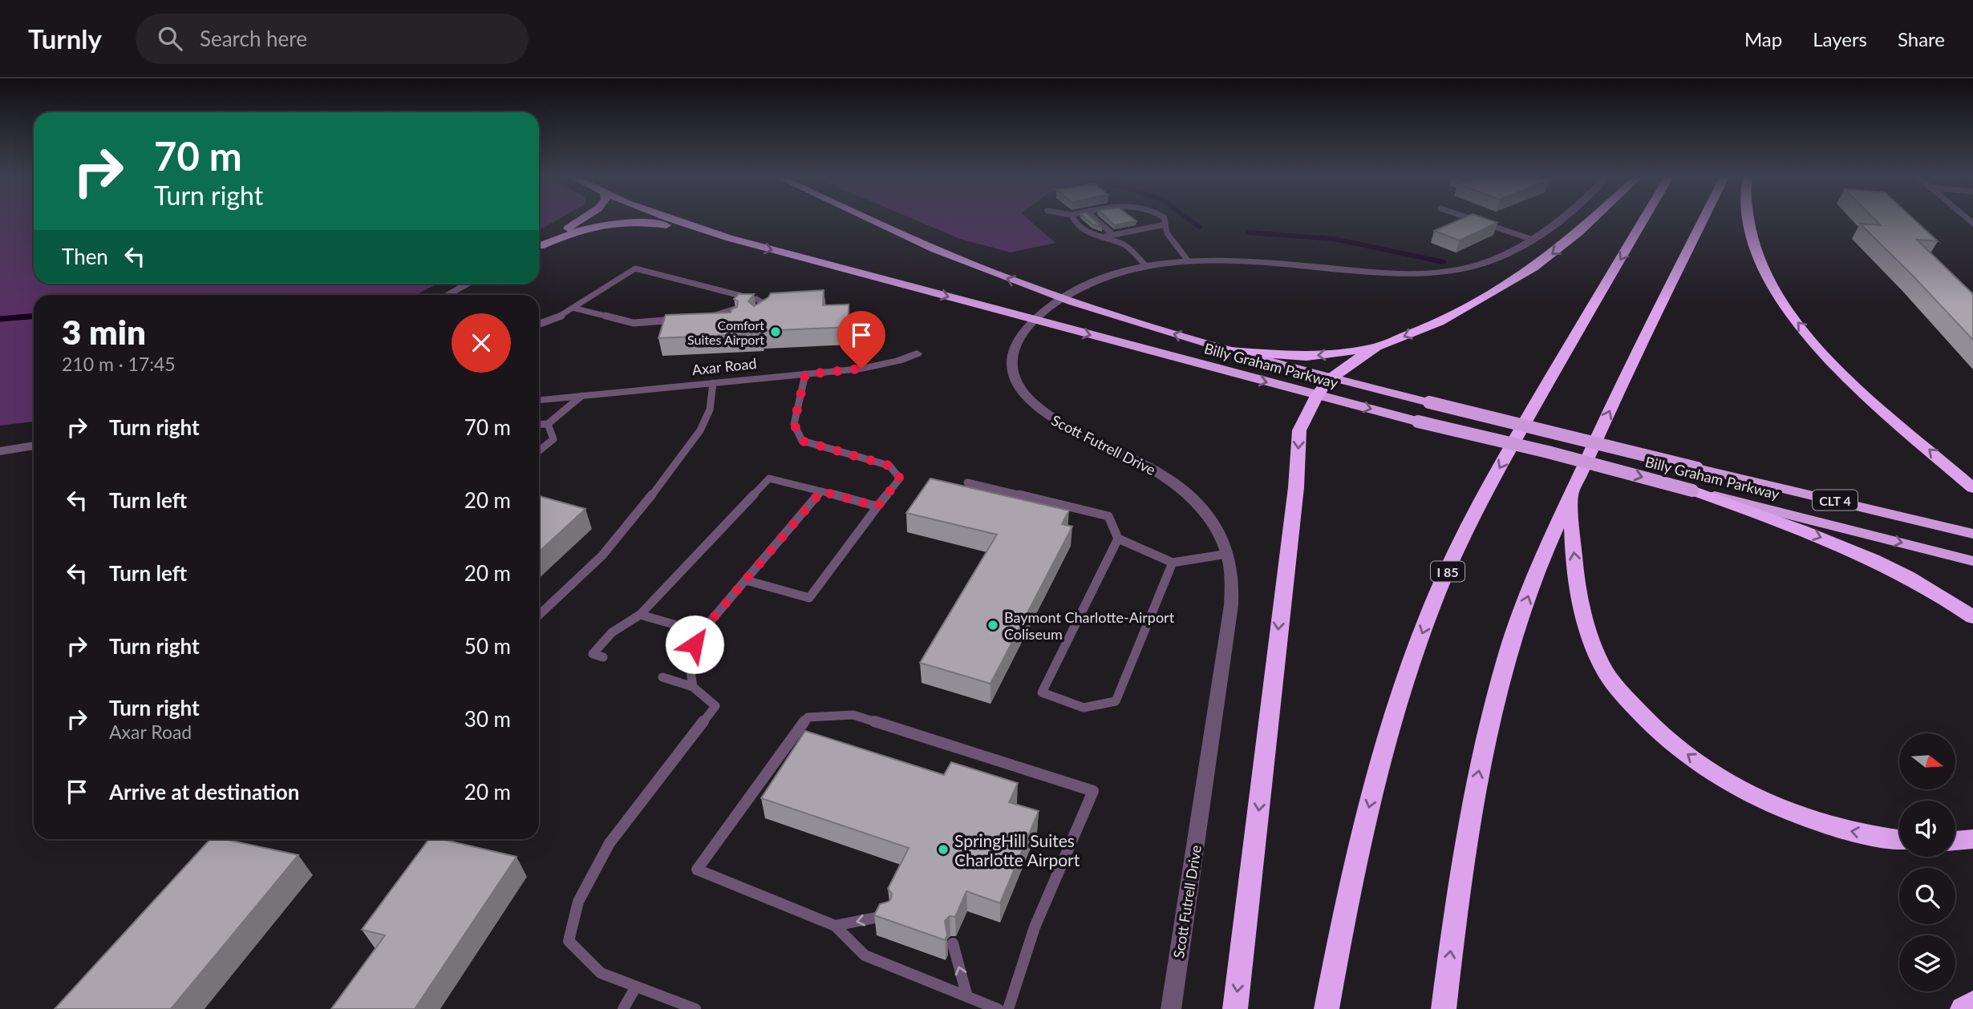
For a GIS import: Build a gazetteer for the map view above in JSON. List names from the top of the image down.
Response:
{
  "streets": {
    "highway": ["Billy Graham Parkway", "CLT 4", "I 85"],
    "street": ["Axar Road", "Scott Futrell Drive"]
  },
  "crossings": [
    ["Billy Graham Parkway", "Scott Futrell Drive"]
  ],
  "places": ["Comfort Suites Airport", "Baymont Charlotte-Airport Coliseum", "SpringHill Suites Charlotte Airport"],
  "north": "right",
  "page": {
    "header": "Turnly",
    "search": "Search here",
    "nav": ["Map", "Layers", "Share"],
    "turn": ["70 m", "Turn right"],
    "then": "Then",
    "heading": ["3 min", "210 m · 17:45"],
    "list": [
      {
        "name": "Turn right",
        "value": "70 m"
      },
      {
        "name": "Turn left",
        "value": "20 m"
      },
      {
        "name": "Turn left",
        "value": "20 m"
      },
      {
        "name": "Turn right",
        "value": "50 m"
      },
      {
        "name": "Turn right",
        "note": "Axar Road",
        "value": "30 m"
      },
      {
        "name": "Arrive at destination",
        "value": "20 m"
      }
    ]
  }
}
